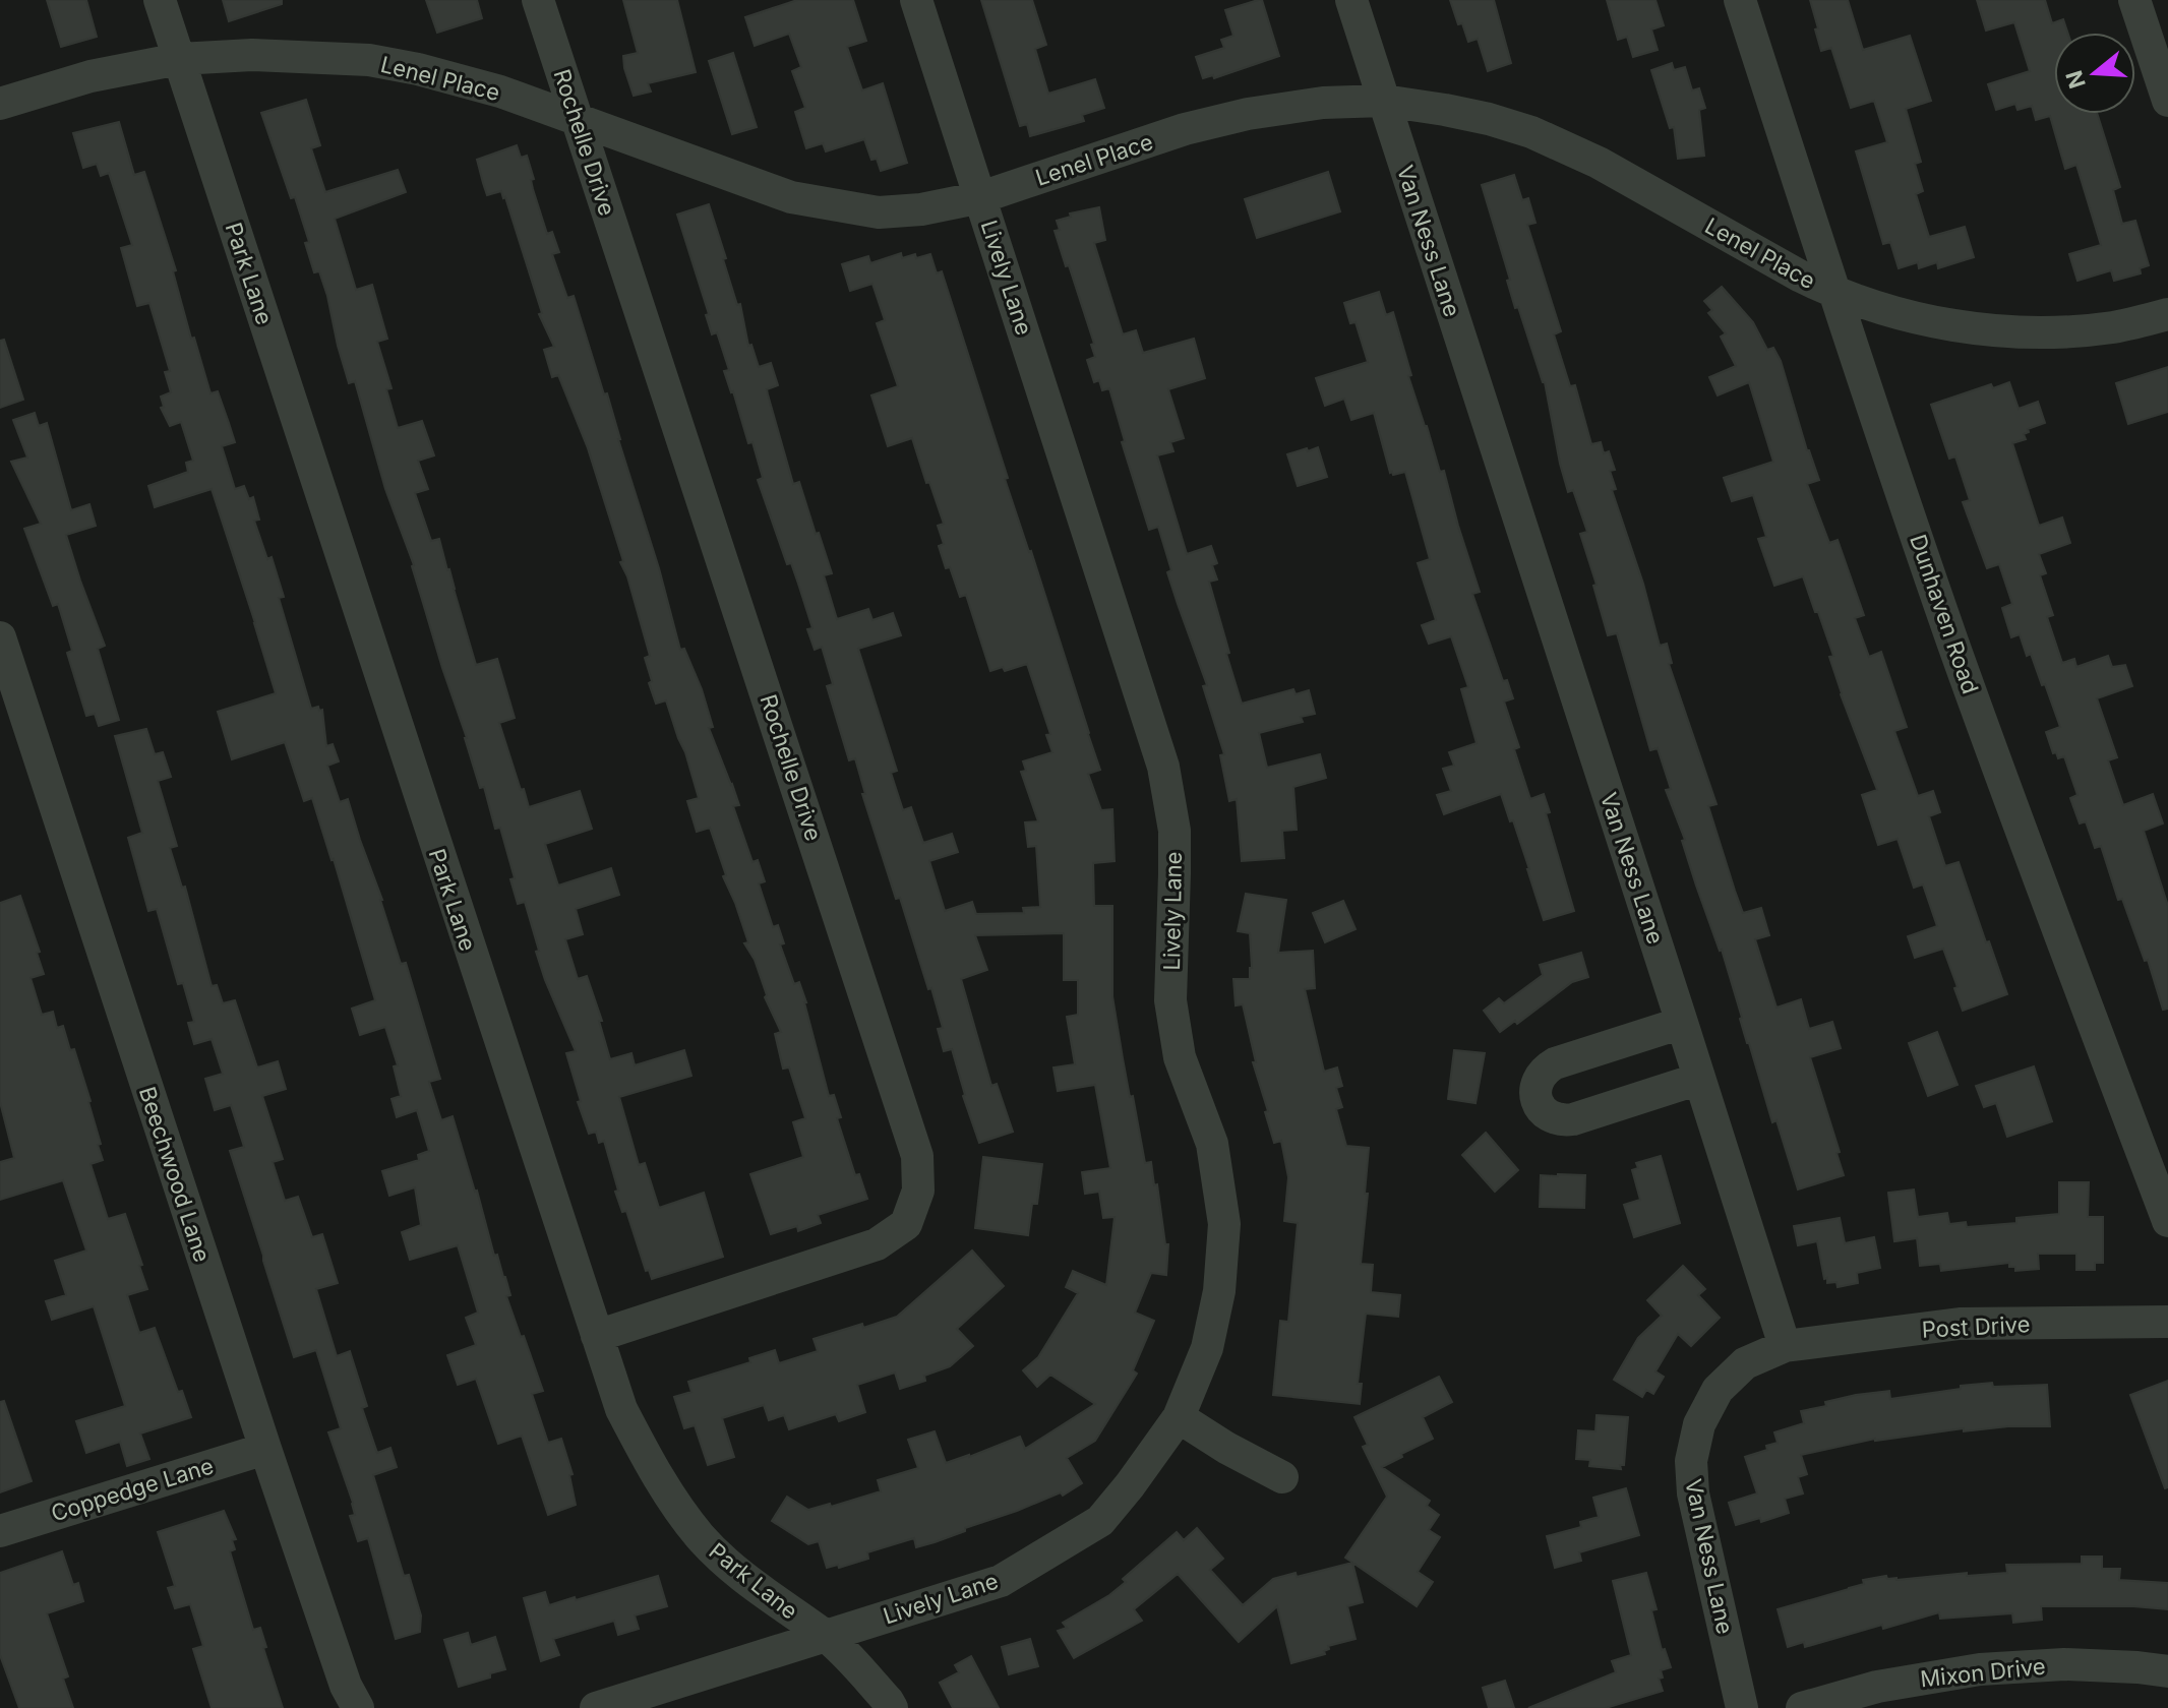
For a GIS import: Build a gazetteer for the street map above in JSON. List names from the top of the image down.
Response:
{
  "streets": {
    "street": [
      "Lenel Place",
      "Rochelle Drive",
      "Van Ness Lane",
      "Park Lane",
      "Lively Lane",
      "Dunhaven Road",
      "Beechwood Lane",
      "Post Drive",
      "Coppedge Lane",
      "Mixon Drive"
    ]
  },
  "crossings": [
    ["Lenel Place", "Rochelle Drive"],
    ["Lenel Place", "Van Ness Lane"],
    ["Lenel Place", "Park Lane"],
    ["Lenel Place", "Lively Lane"],
    ["Lenel Place", "Dunhaven Road"],
    ["Rochelle Drive", "Park Lane"],
    ["Van Ness Lane", "Post Drive"],
    ["Park Lane", "Lively Lane"],
    ["Beechwood Lane", "Coppedge Lane"]
  ],
  "north": "left"
}
